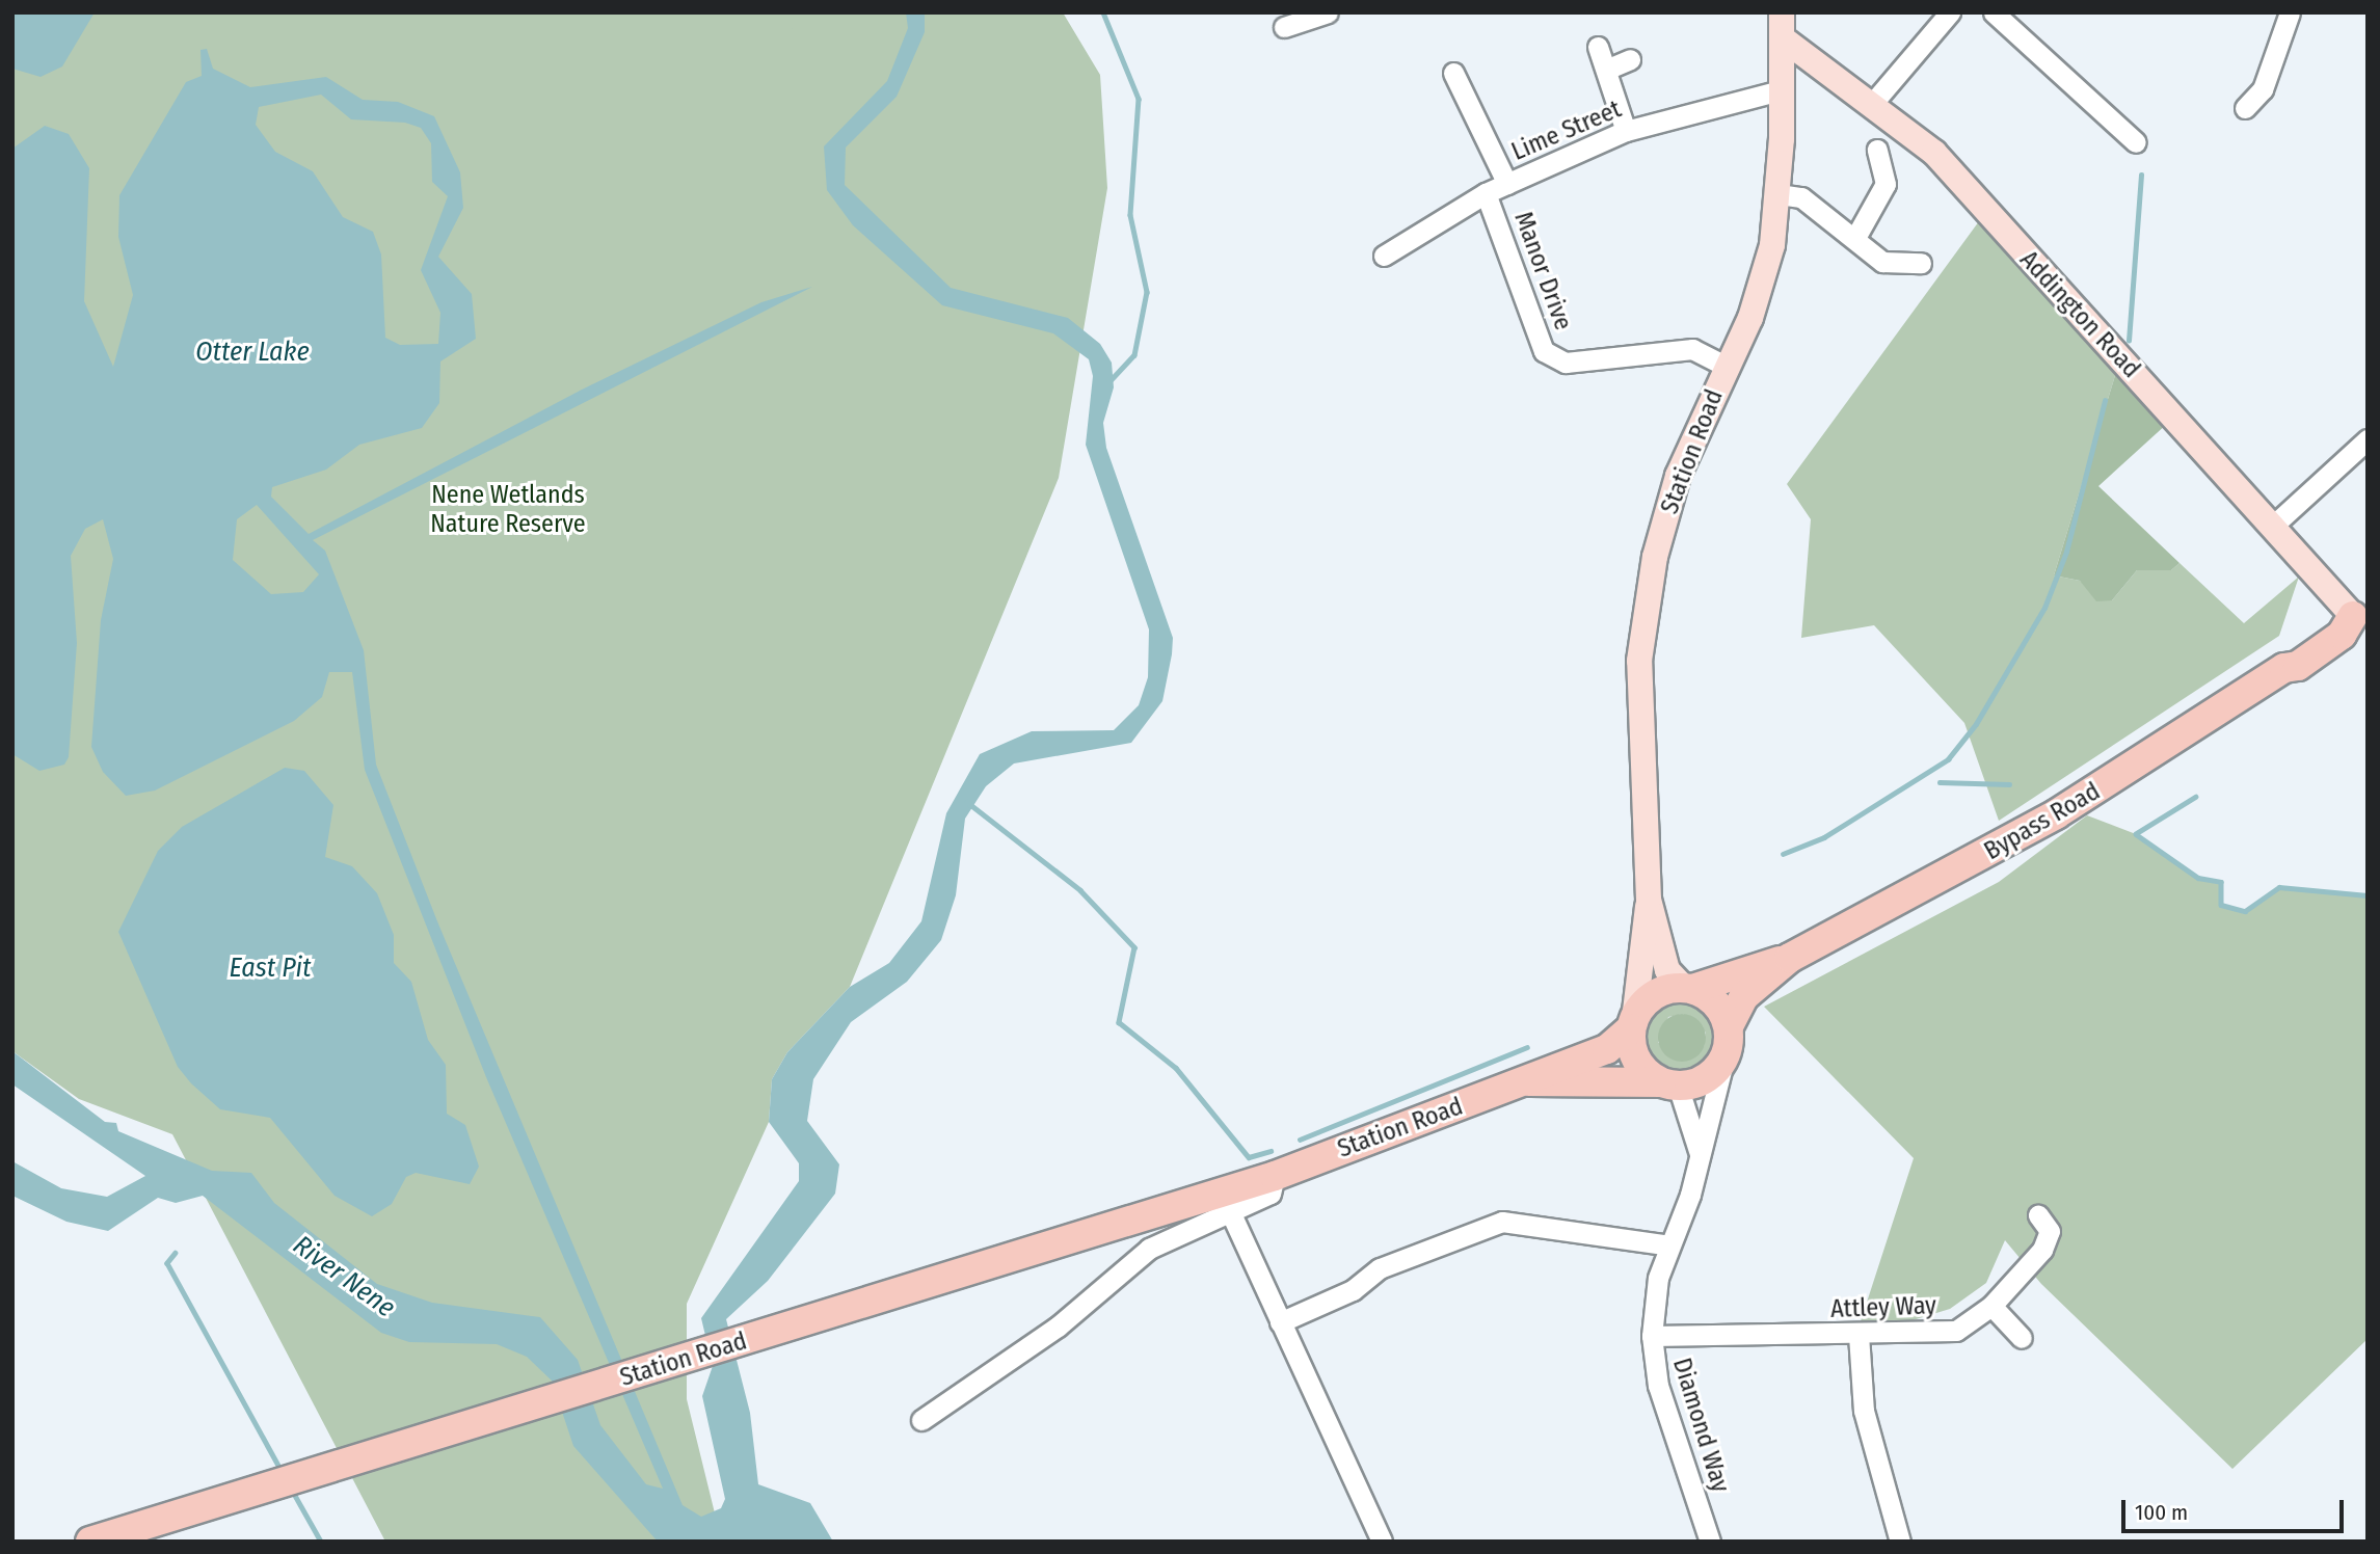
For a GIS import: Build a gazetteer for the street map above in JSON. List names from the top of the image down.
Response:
{
  "streets": {
    "highway": ["Station Road", "Bypass Road"],
    "main road": ["Addington Road"],
    "street": [
      "Lime Street",
      "Manor Drive",
      "Attley Way",
      "Diamond Way"
    ]
  },
  "crossings": [
    ["Lime Street", "Manor Drive"],
    ["Lime Street", "Station Road"],
    ["Manor Drive", "Station Road"],
    ["Addington Road", "Station Road"],
    ["Addington Road", "Bypass Road"],
    ["Station Road", "Bypass Road"],
    ["Station Road", "Diamond Way"],
    ["Bypass Road", "Diamond Way"],
    ["Attley Way", "Diamond Way"]
  ],
  "water": ["Otter Lake", "East Pit", "River Nene"],
  "parks": ["Nene Wetlands Nature Reserve"],
  "scale_bar": "100 m"
}
